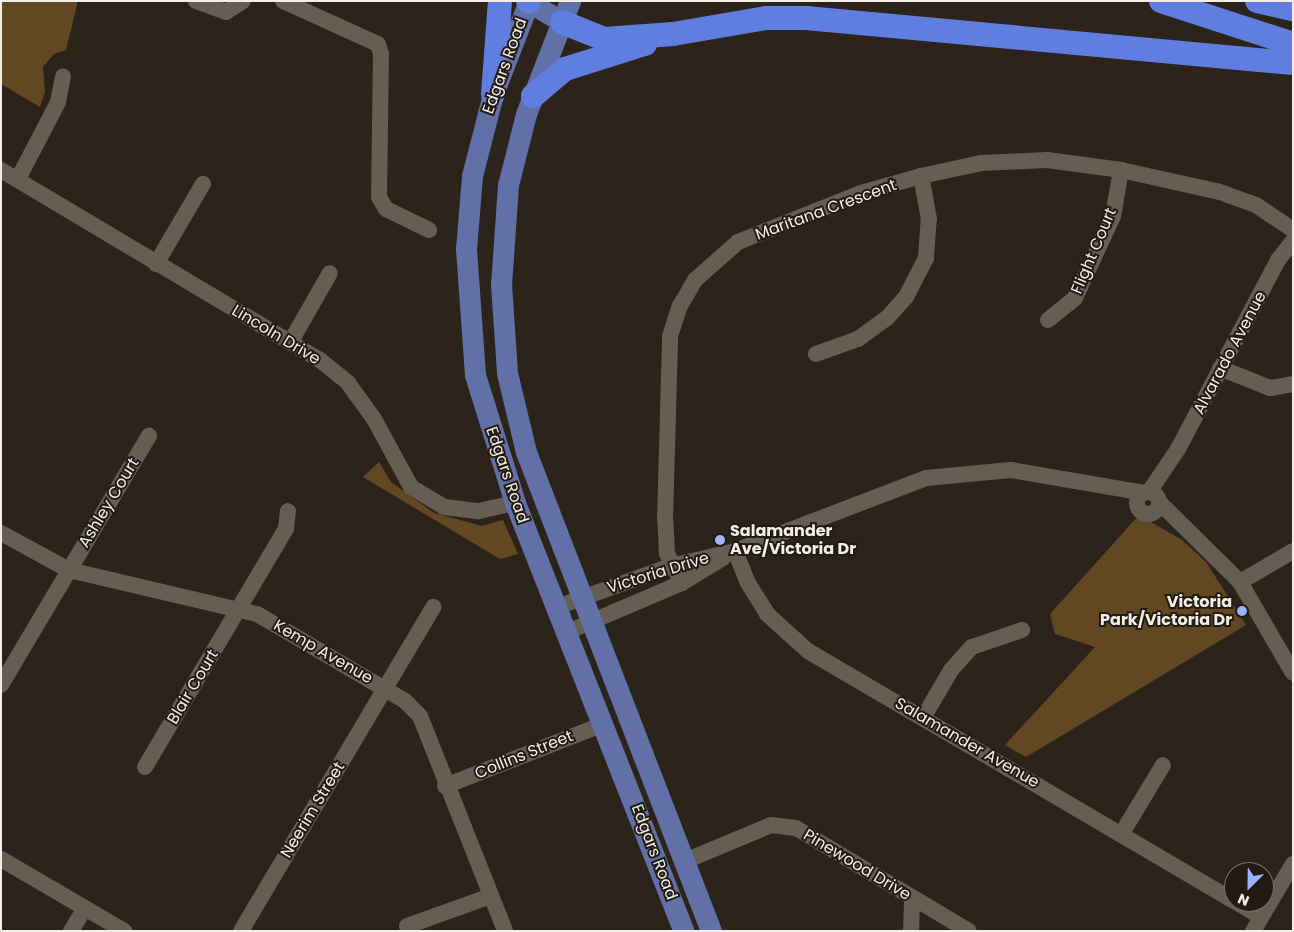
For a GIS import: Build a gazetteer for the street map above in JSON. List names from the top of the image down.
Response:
{
  "streets": {
    "main road": ["Edgars Road"],
    "street": [
      "Maritana Crescent",
      "Flight Court",
      "Lincoln Drive",
      "Alvarado Avenue",
      "Ashley Court",
      "Victoria Drive",
      "Kemp Avenue",
      "Blair Court",
      "Salamander Avenue",
      "Collins Street",
      "Neerim Street",
      "Pinewood Drive"
    ]
  },
  "crossings": [
    ["Edgars Road", "Lincoln Drive"],
    ["Edgars Road", "Victoria Drive"],
    ["Edgars Road", "Collins Street"],
    ["Edgars Road", "Pinewood Drive"],
    ["Maritana Crescent", "Flight Court"],
    ["Maritana Crescent", "Alvarado Avenue"],
    ["Maritana Crescent", "Victoria Drive"],
    ["Alvarado Avenue", "Victoria Drive"],
    ["Ashley Court", "Kemp Avenue"],
    ["Victoria Drive", "Salamander Avenue"],
    ["Kemp Avenue", "Blair Court"],
    ["Kemp Avenue", "Collins Street"],
    ["Kemp Avenue", "Neerim Street"]
  ],
  "places": ["Salamander Ave/Victoria Dr", "Victoria Park/Victoria Dr"],
  "north": "bottom left"
}
